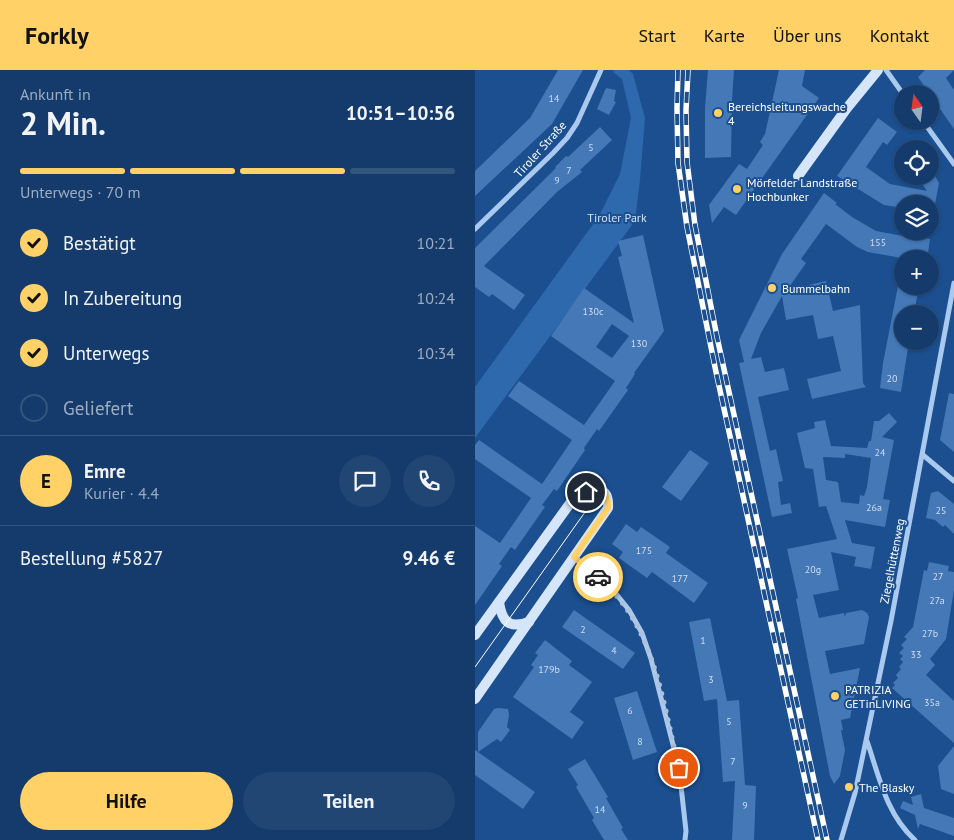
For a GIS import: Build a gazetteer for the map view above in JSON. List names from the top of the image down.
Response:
{
  "streets": {
    "street": ["Tiroler Straße", "Ziegelhüttenweg"]
  },
  "parks": ["Tiroler Park"],
  "places": [
    "Bereichsleitungswache 4",
    "Mörfelder Landstraße Hochbunker",
    "Bummelbahn",
    "PATRIZIA GETinLIVING",
    "The Blasky"
  ],
  "house_numbers": [
    "14",
    "5",
    "7",
    "9",
    "155",
    "130c",
    "130",
    "20",
    "24",
    "26a",
    "25",
    "175",
    "20g",
    "27",
    "177",
    "27a",
    "2",
    "27b",
    "1",
    "4",
    "33",
    "179b",
    "3",
    "35a",
    "6",
    "5",
    "8",
    "7",
    "9",
    "14"
  ],
  "north": "top",
  "page": {
    "header": "Forkly",
    "nav": [
      "Start",
      "Karte",
      "Über uns",
      "Kontakt"
    ],
    "heading": ["2 Min.", "Ankunft in", "10:51–10:56"],
    "panel": [
      "Emre",
      "Kurier · 4.4",
      "Bestellung #5827",
      "9.46 €"
    ],
    "map_buttons": ["+", "−"],
    "bar": "Unterwegs · 70 m",
    "list": [
      ["Bestätigt", "10:21"],
      ["In Zubereitung", "10:24"],
      ["Unterwegs", "10:34"],
      "Geliefert"
    ],
    "round": "E",
    "buttons": ["Hilfe", "Teilen"]
  }
}
